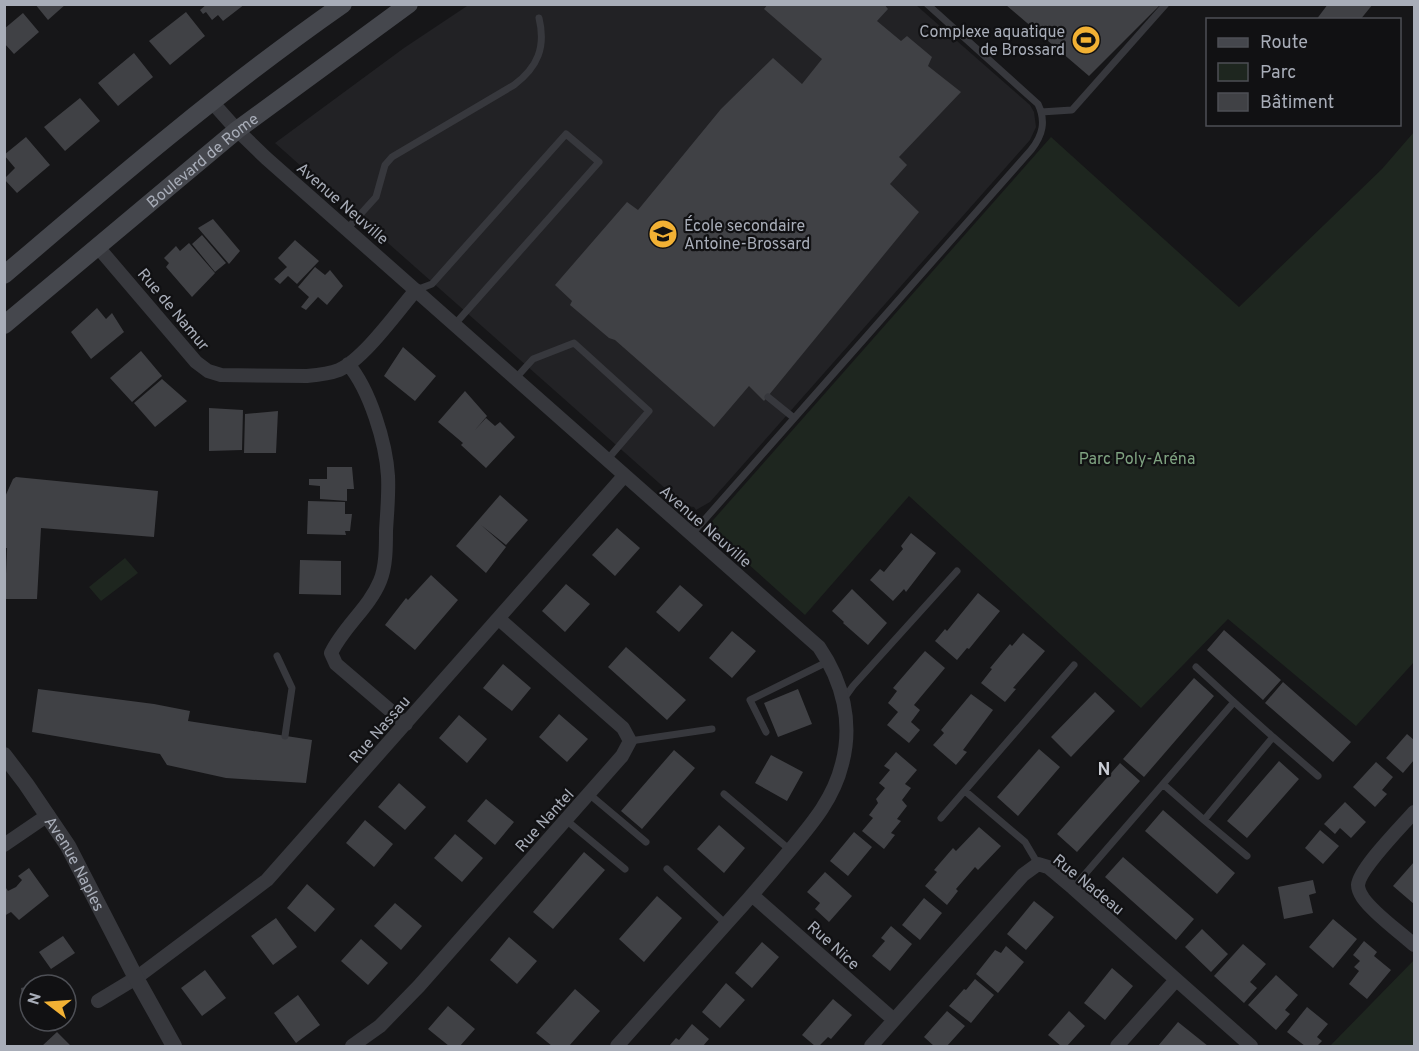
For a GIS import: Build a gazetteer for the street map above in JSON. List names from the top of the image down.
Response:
{
  "streets": {
    "main road": ["Boulevard de Rome"],
    "street": [
      "Avenue Neuville",
      "Rue de Namur",
      "Rue Nassau",
      "Rue Nantel",
      "Avenue Naples",
      "Rue Nadeau",
      "Rue Nice"
    ]
  },
  "crossings": [
    ["Boulevard de Rome", "Avenue Neuville"],
    ["Boulevard de Rome", "Rue de Namur"],
    ["Avenue Neuville", "Rue de Namur"],
    ["Avenue Neuville", "Rue Nassau"],
    ["Avenue Neuville", "Rue Nice"],
    ["Rue Nassau", "Avenue Naples"],
    ["Rue Nadeau", "Rue Nice"]
  ],
  "districts": ["N"],
  "parks": ["Parc Poly-Aréna"],
  "places": {
    "sports": ["Complexe aquatique de Brossard"],
    "school or university": ["École secondaire Antoine-Brossard"]
  },
  "legend": ["Route", "Parc", "Bâtiment"],
  "north": "left"
}
